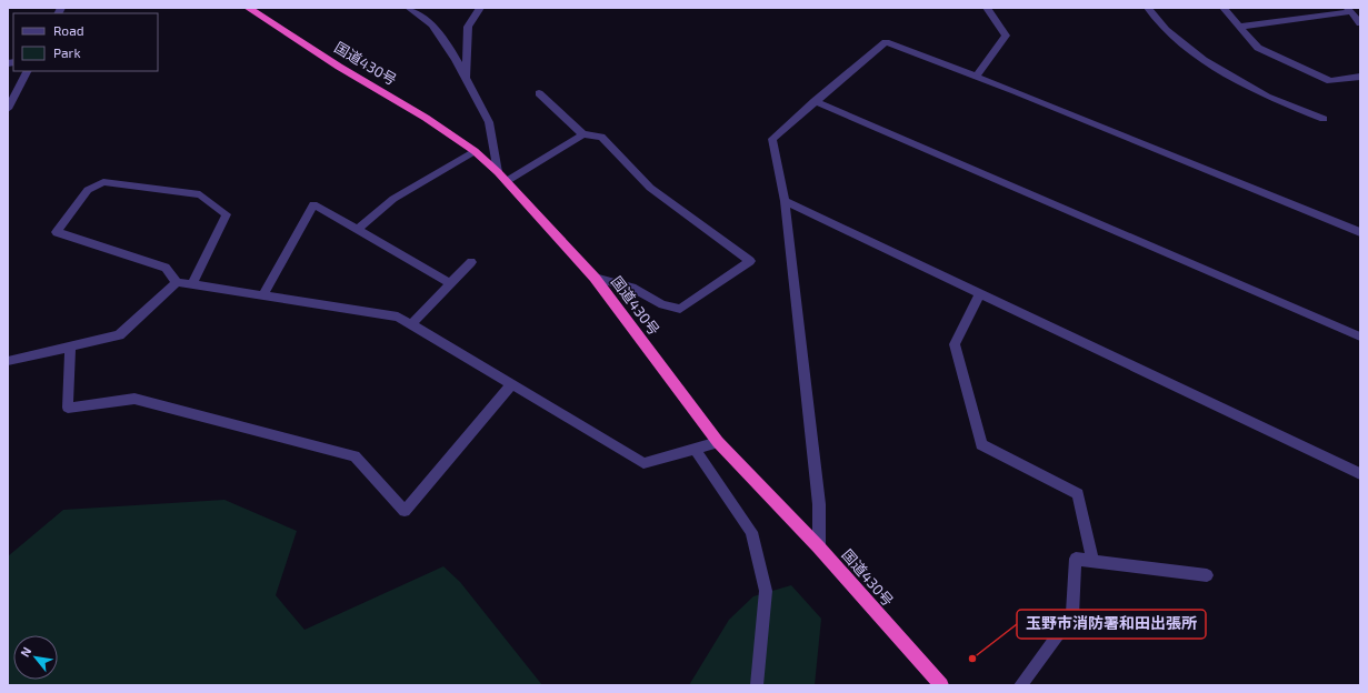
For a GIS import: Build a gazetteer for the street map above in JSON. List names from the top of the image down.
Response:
{
  "streets": {
    "highway": ["国道430号"]
  },
  "places": ["玉野市消防署和田出張所"],
  "legend": ["Road", "Park"],
  "north": "top left"
}
